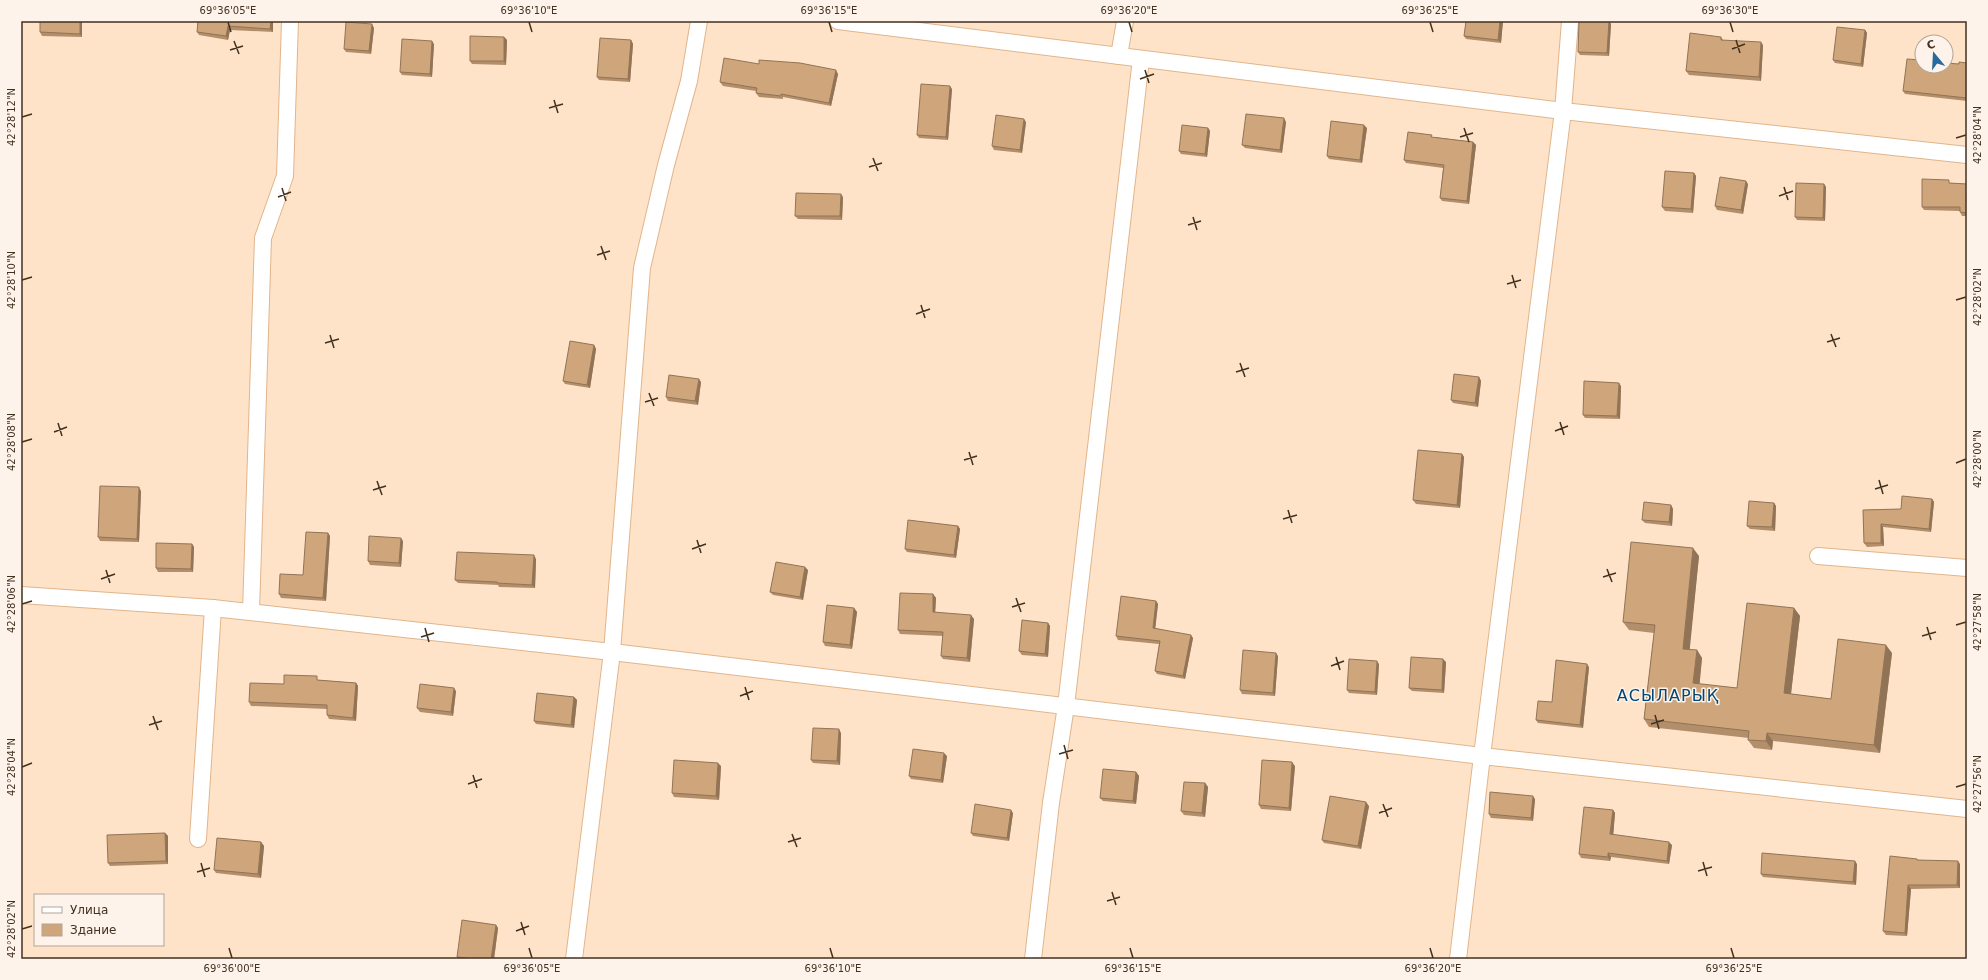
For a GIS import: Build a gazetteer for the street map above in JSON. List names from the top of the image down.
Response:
{
  "districts": ["АСЫЛАРЫҚ"],
  "legend": ["Улица", "Здание"],
  "north": "top",
  "coordinates": [
    "69°36'05\"E",
    "69°36'10\"E",
    "69°36'15\"E",
    "69°36'20\"E",
    "69°36'25\"E",
    "69°36'30\"E",
    "42°28'12\"N",
    "42°28'04\"N",
    "42°28'10\"N",
    "42°28'02\"N",
    "42°28'08\"N",
    "42°28'00\"N",
    "42°28'06\"N",
    "42°27'58\"N",
    "42°27'56\"N",
    "69°36'00\"E"
  ]
}
